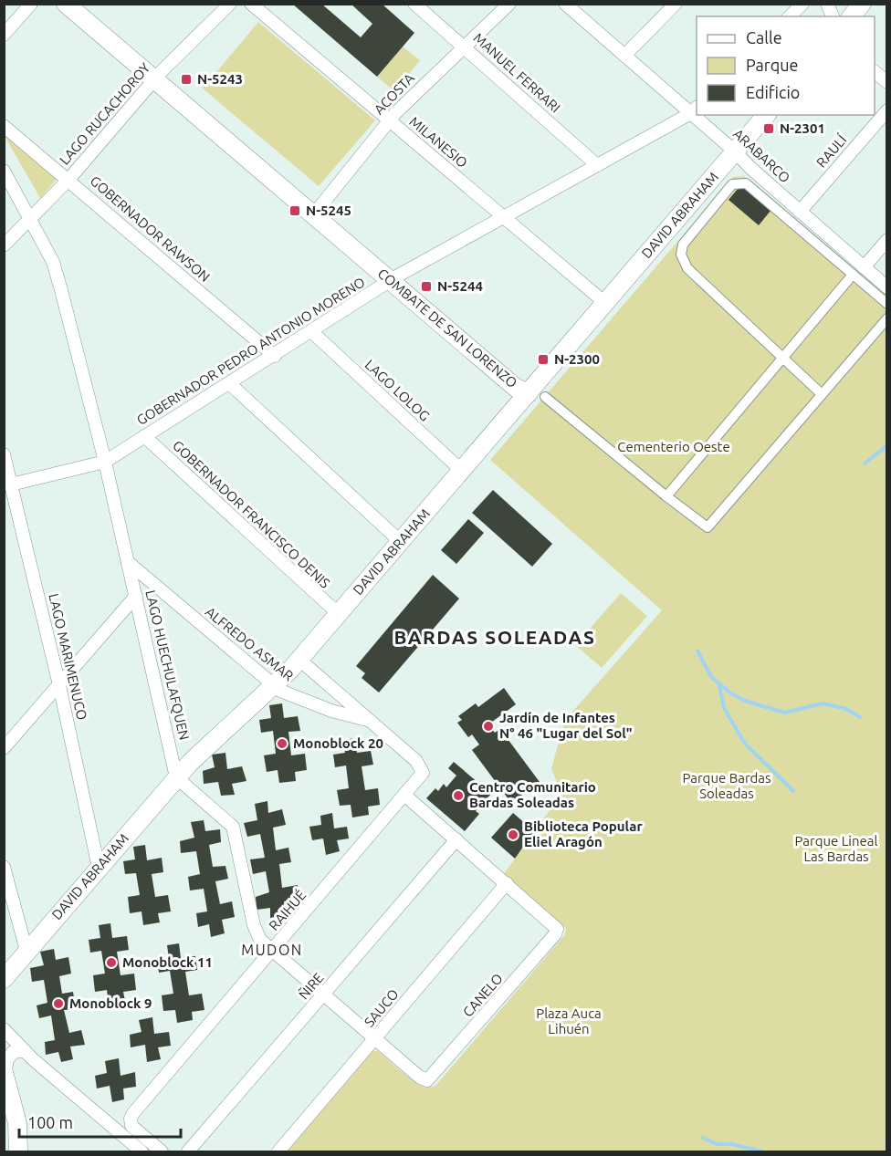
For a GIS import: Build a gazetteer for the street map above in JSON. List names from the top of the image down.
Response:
{
  "streets": {
    "main road": ["DAVID ABRAHAM", "COMBATE DE SAN LORENZO"],
    "street": [
      "MANUEL FERRARI",
      "ACOSTA",
      "LAGO RUCACHOROY",
      "MILANESIO",
      "RAULÍ",
      "ARABARCO",
      "GOBERNADOR RAWSON",
      "GOBERNADOR PEDRO ANTONIO MORENO",
      "LAGO LOLOG",
      "GOBERNADOR FRANCISCO DENIS",
      "ALFREDO ASMAR",
      "LAGO MARIMENUCO",
      "LAGO HUECHULAFQUEN",
      "RAIHUÉ",
      "ÑIRE",
      "CANELO",
      "SAUCO"
    ]
  },
  "crossings": [
    ["MANUEL FERRARI", "ACOSTA"],
    ["MANUEL FERRARI", "GOBERNADOR PEDRO ANTONIO MORENO"],
    ["ACOSTA", "MILANESIO"],
    ["ACOSTA", "COMBATE DE SAN LORENZO"],
    ["LAGO RUCACHOROY", "GOBERNADOR RAWSON"],
    ["LAGO RUCACHOROY", "COMBATE DE SAN LORENZO"],
    ["LAGO RUCACHOROY", "LAGO HUECHULAFQUEN"],
    ["MILANESIO", "DAVID ABRAHAM"],
    ["MILANESIO", "GOBERNADOR PEDRO ANTONIO MORENO"],
    ["RAULÍ", "ARABARCO"],
    ["ARABARCO", "DAVID ABRAHAM"],
    ["ARABARCO", "GOBERNADOR PEDRO ANTONIO MORENO"],
    ["DAVID ABRAHAM", "COMBATE DE SAN LORENZO"],
    ["DAVID ABRAHAM", "LAGO LOLOG"],
    ["DAVID ABRAHAM", "GOBERNADOR FRANCISCO DENIS"],
    ["DAVID ABRAHAM", "ALFREDO ASMAR"],
    ["DAVID ABRAHAM", "LAGO MARIMENUCO"],
    ["DAVID ABRAHAM", "LAGO HUECHULAFQUEN"],
    ["GOBERNADOR RAWSON", "GOBERNADOR PEDRO ANTONIO MORENO"],
    ["COMBATE DE SAN LORENZO", "GOBERNADOR PEDRO ANTONIO MORENO"],
    ["GOBERNADOR PEDRO ANTONIO MORENO", "LAGO LOLOG"],
    ["GOBERNADOR PEDRO ANTONIO MORENO", "GOBERNADOR FRANCISCO DENIS"],
    ["GOBERNADOR PEDRO ANTONIO MORENO", "LAGO MARIMENUCO"],
    ["GOBERNADOR PEDRO ANTONIO MORENO", "LAGO HUECHULAFQUEN"],
    ["ALFREDO ASMAR", "LAGO HUECHULAFQUEN"],
    ["ALFREDO ASMAR", "RAIHUÉ"],
    ["CANELO", "SAUCO"]
  ],
  "districts": ["BARDAS SOLEADAS", "MUDON"],
  "parks": [
    "Cementerio Oeste",
    "Parque Bardas Soleadas",
    "Parque Lineal Las Bardas",
    "Plaza Auca Lihuén"
  ],
  "places": {
    "transit": [
      "N-5243",
      "N-2301",
      "N-5245",
      "N-5244",
      "N-2300"
    ],
    "other": [
      "Jardín de Infantes N° 46 \"Lugar del Sol\"",
      "Monoblock 20",
      "Centro Comunitario Bardas Soleadas",
      "Biblioteca Popular Eliel Aragón",
      "Monoblock 11",
      "Monoblock 9"
    ]
  },
  "legend": ["Calle", "Parque", "Edificio"],
  "scale_bar": "100 m"
}
